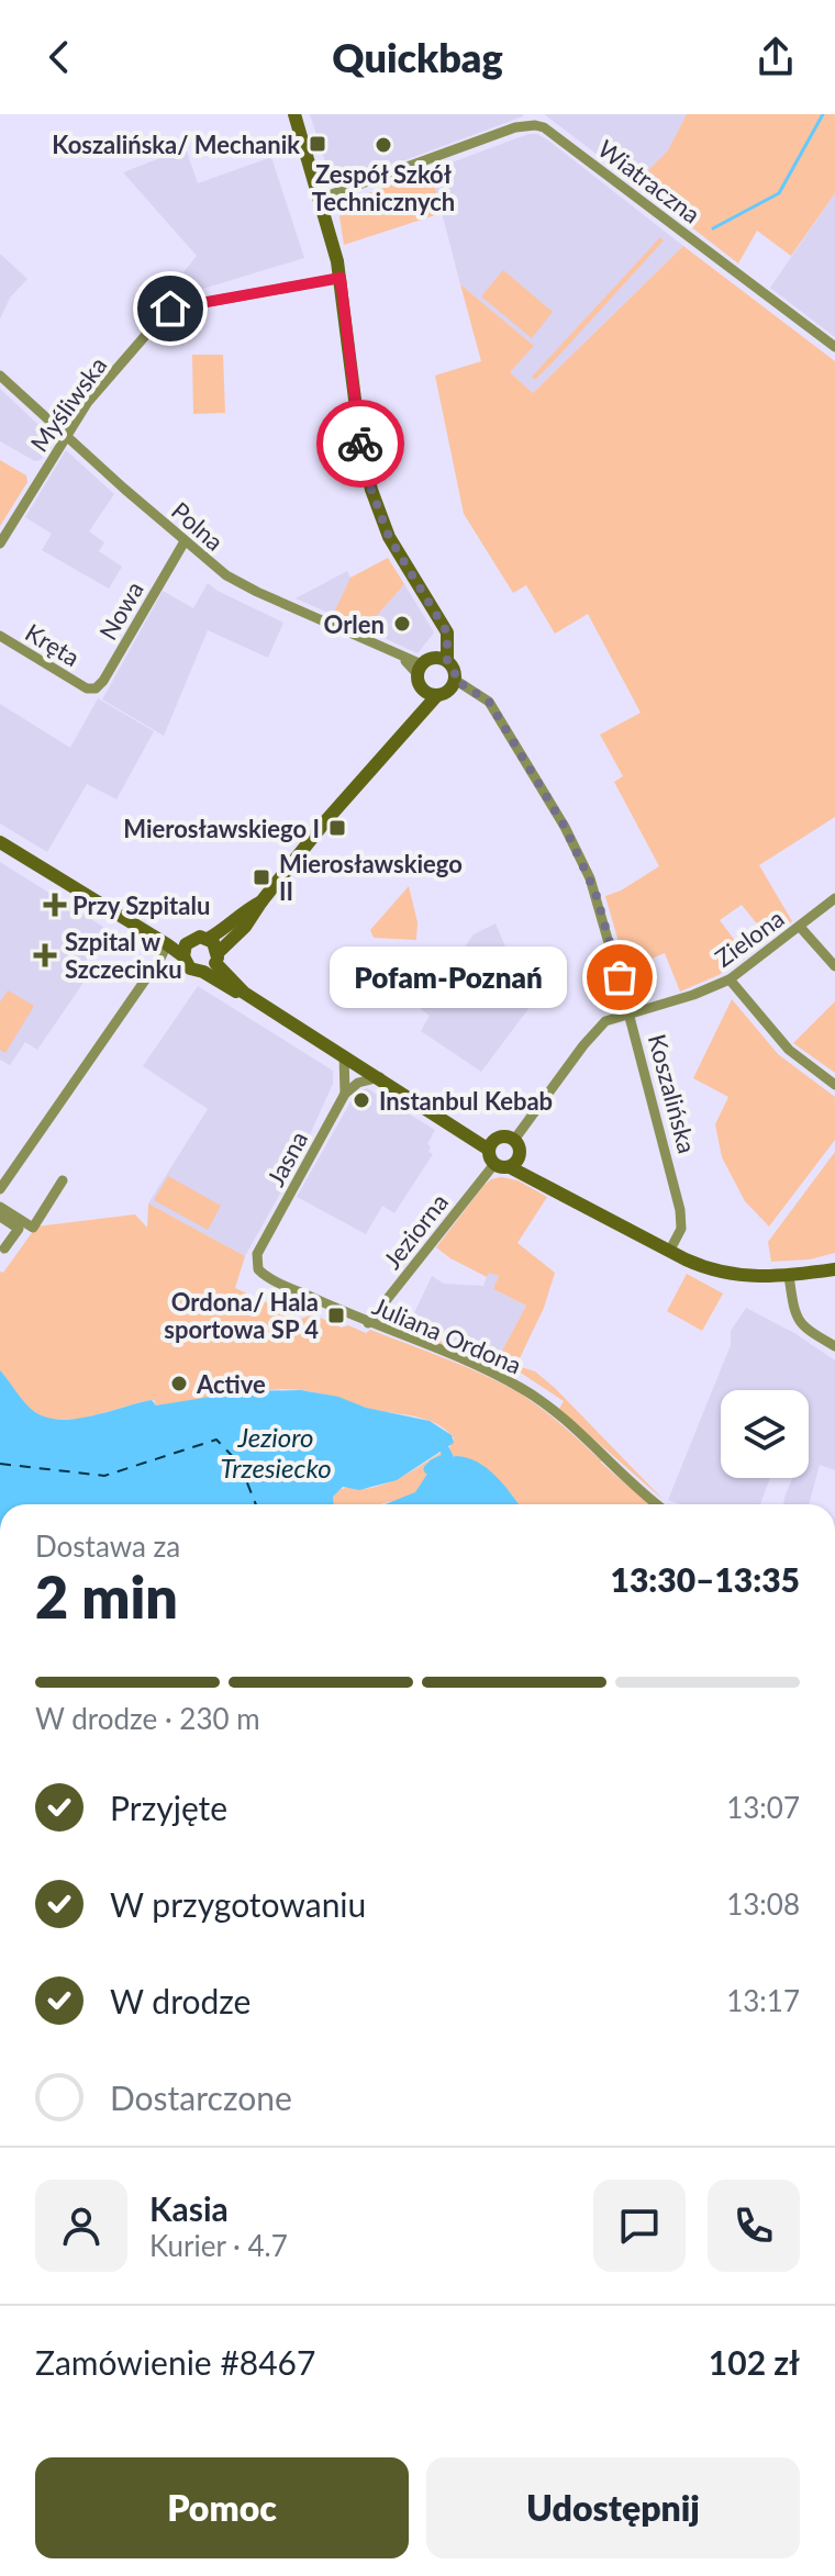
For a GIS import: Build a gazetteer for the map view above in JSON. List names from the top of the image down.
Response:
{
  "streets": {
    "street": [
      "Wiatraczna",
      "Myśliwska",
      "Polna",
      "Nowa",
      "Kręta",
      "Zielona",
      "Koszalińska",
      "Jasna",
      "Jeziorna",
      "Juliana Ordona"
    ]
  },
  "crossings": [
    ["Myśliwska", "Polna"],
    ["Polna", "Nowa"],
    ["Polna", "Koszalińska"],
    ["Nowa", "Kręta"],
    ["Zielona", "Koszalińska"],
    ["Jasna", "Juliana Ordona"],
    ["Jeziorna", "Juliana Ordona"]
  ],
  "water": ["Jezioro Trzesiecko"],
  "places": {
    "transit": [
      "Koszalińska/ Mechanik",
      "Mierosławskiego I",
      "Mierosławskiego II",
      "Ordona/ Hala sportowa SP 4"
    ],
    "other": [
      "Zespół Szkół Technicznych",
      "Orlen",
      "Pofam-Poznań",
      "Instanbul Kebab",
      "Active"
    ],
    "health": ["Przy Szpitalu", "Szpital w Szczecinku"]
  },
  "page": {
    "header": "Quickbag",
    "bubble": "Pofam-Poznań",
    "heading": ["2 min", "Dostawa za", "13:30–13:35"],
    "panel": [
      "Kasia",
      "Kurier · 4.7",
      "Zamówienie #8467",
      "102 zł"
    ],
    "bar": "W drodze · 230 m",
    "list": [
      ["Przyjęte", "13:07"],
      ["W przygotowaniu", "13:08"],
      ["W drodze", "13:17"],
      "Dostarczone"
    ],
    "buttons": ["Pomoc", "Udostępnij"]
  }
}
